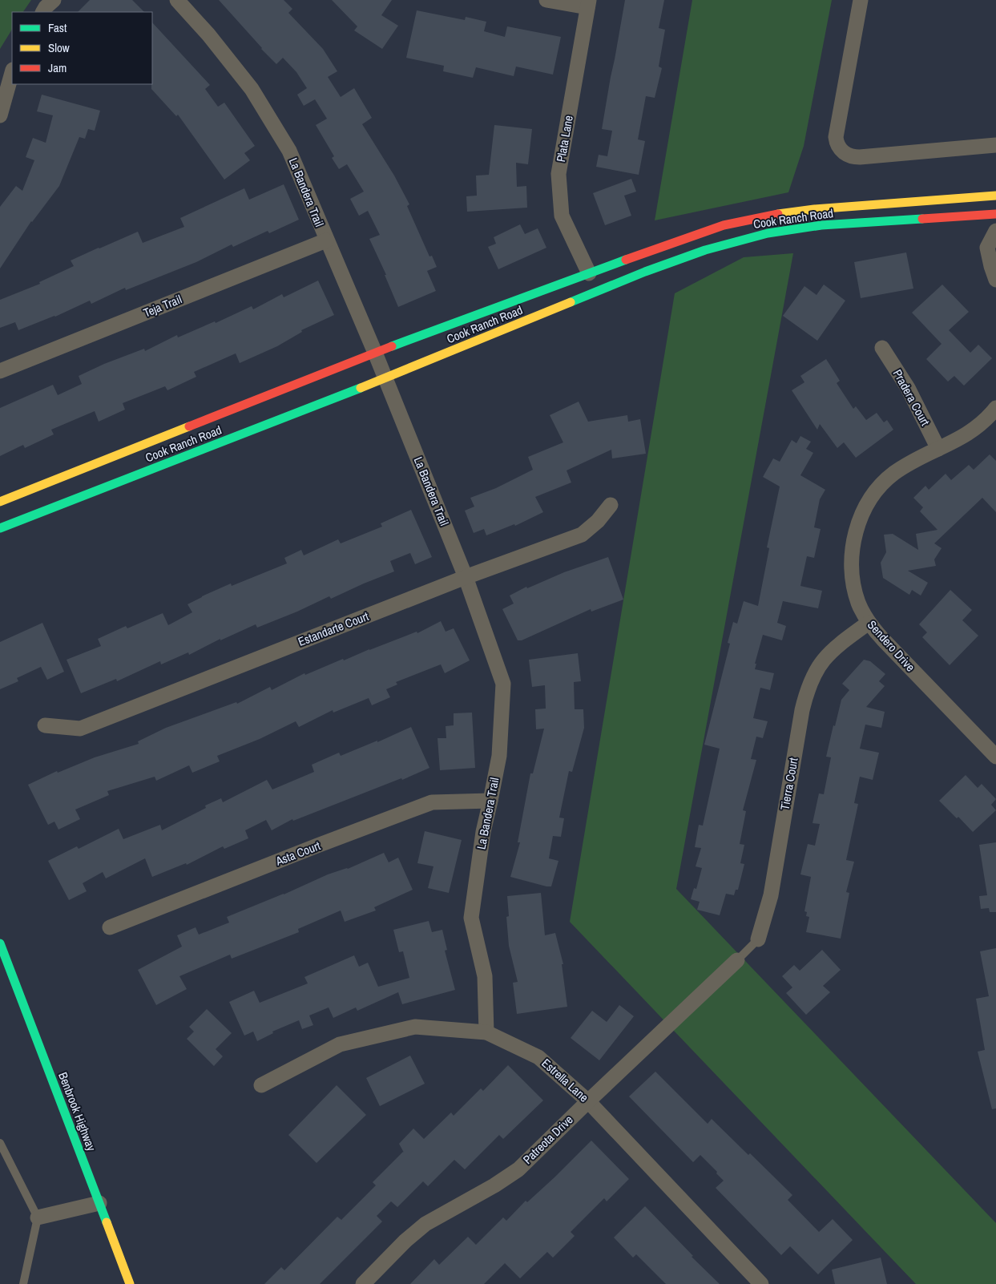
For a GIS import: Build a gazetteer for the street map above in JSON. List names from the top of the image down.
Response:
{
  "streets": {
    "street": [
      "Plata Lane",
      "La Bandera Trail",
      "Cook Ranch Road",
      "Teja Trail",
      "Pradera Court",
      "Estandarte Court",
      "Sendero Drive",
      "Tierra Court",
      "Asta Court",
      "Estrella Lane",
      "Benbrook Highway",
      "Patreota Drive"
    ]
  },
  "crossings": [
    ["Plata Lane", "Cook Ranch Road"],
    ["La Bandera Trail", "Cook Ranch Road"],
    ["La Bandera Trail", "Teja Trail"],
    ["La Bandera Trail", "Estandarte Court"],
    ["La Bandera Trail", "Asta Court"],
    ["La Bandera Trail", "Estrella Lane"],
    ["Pradera Court", "Sendero Drive"],
    ["Sendero Drive", "Tierra Court"],
    ["Tierra Court", "Patreota Drive"],
    ["Estrella Lane", "Patreota Drive"]
  ],
  "legend": ["Fast", "Slow", "Jam"]
}
